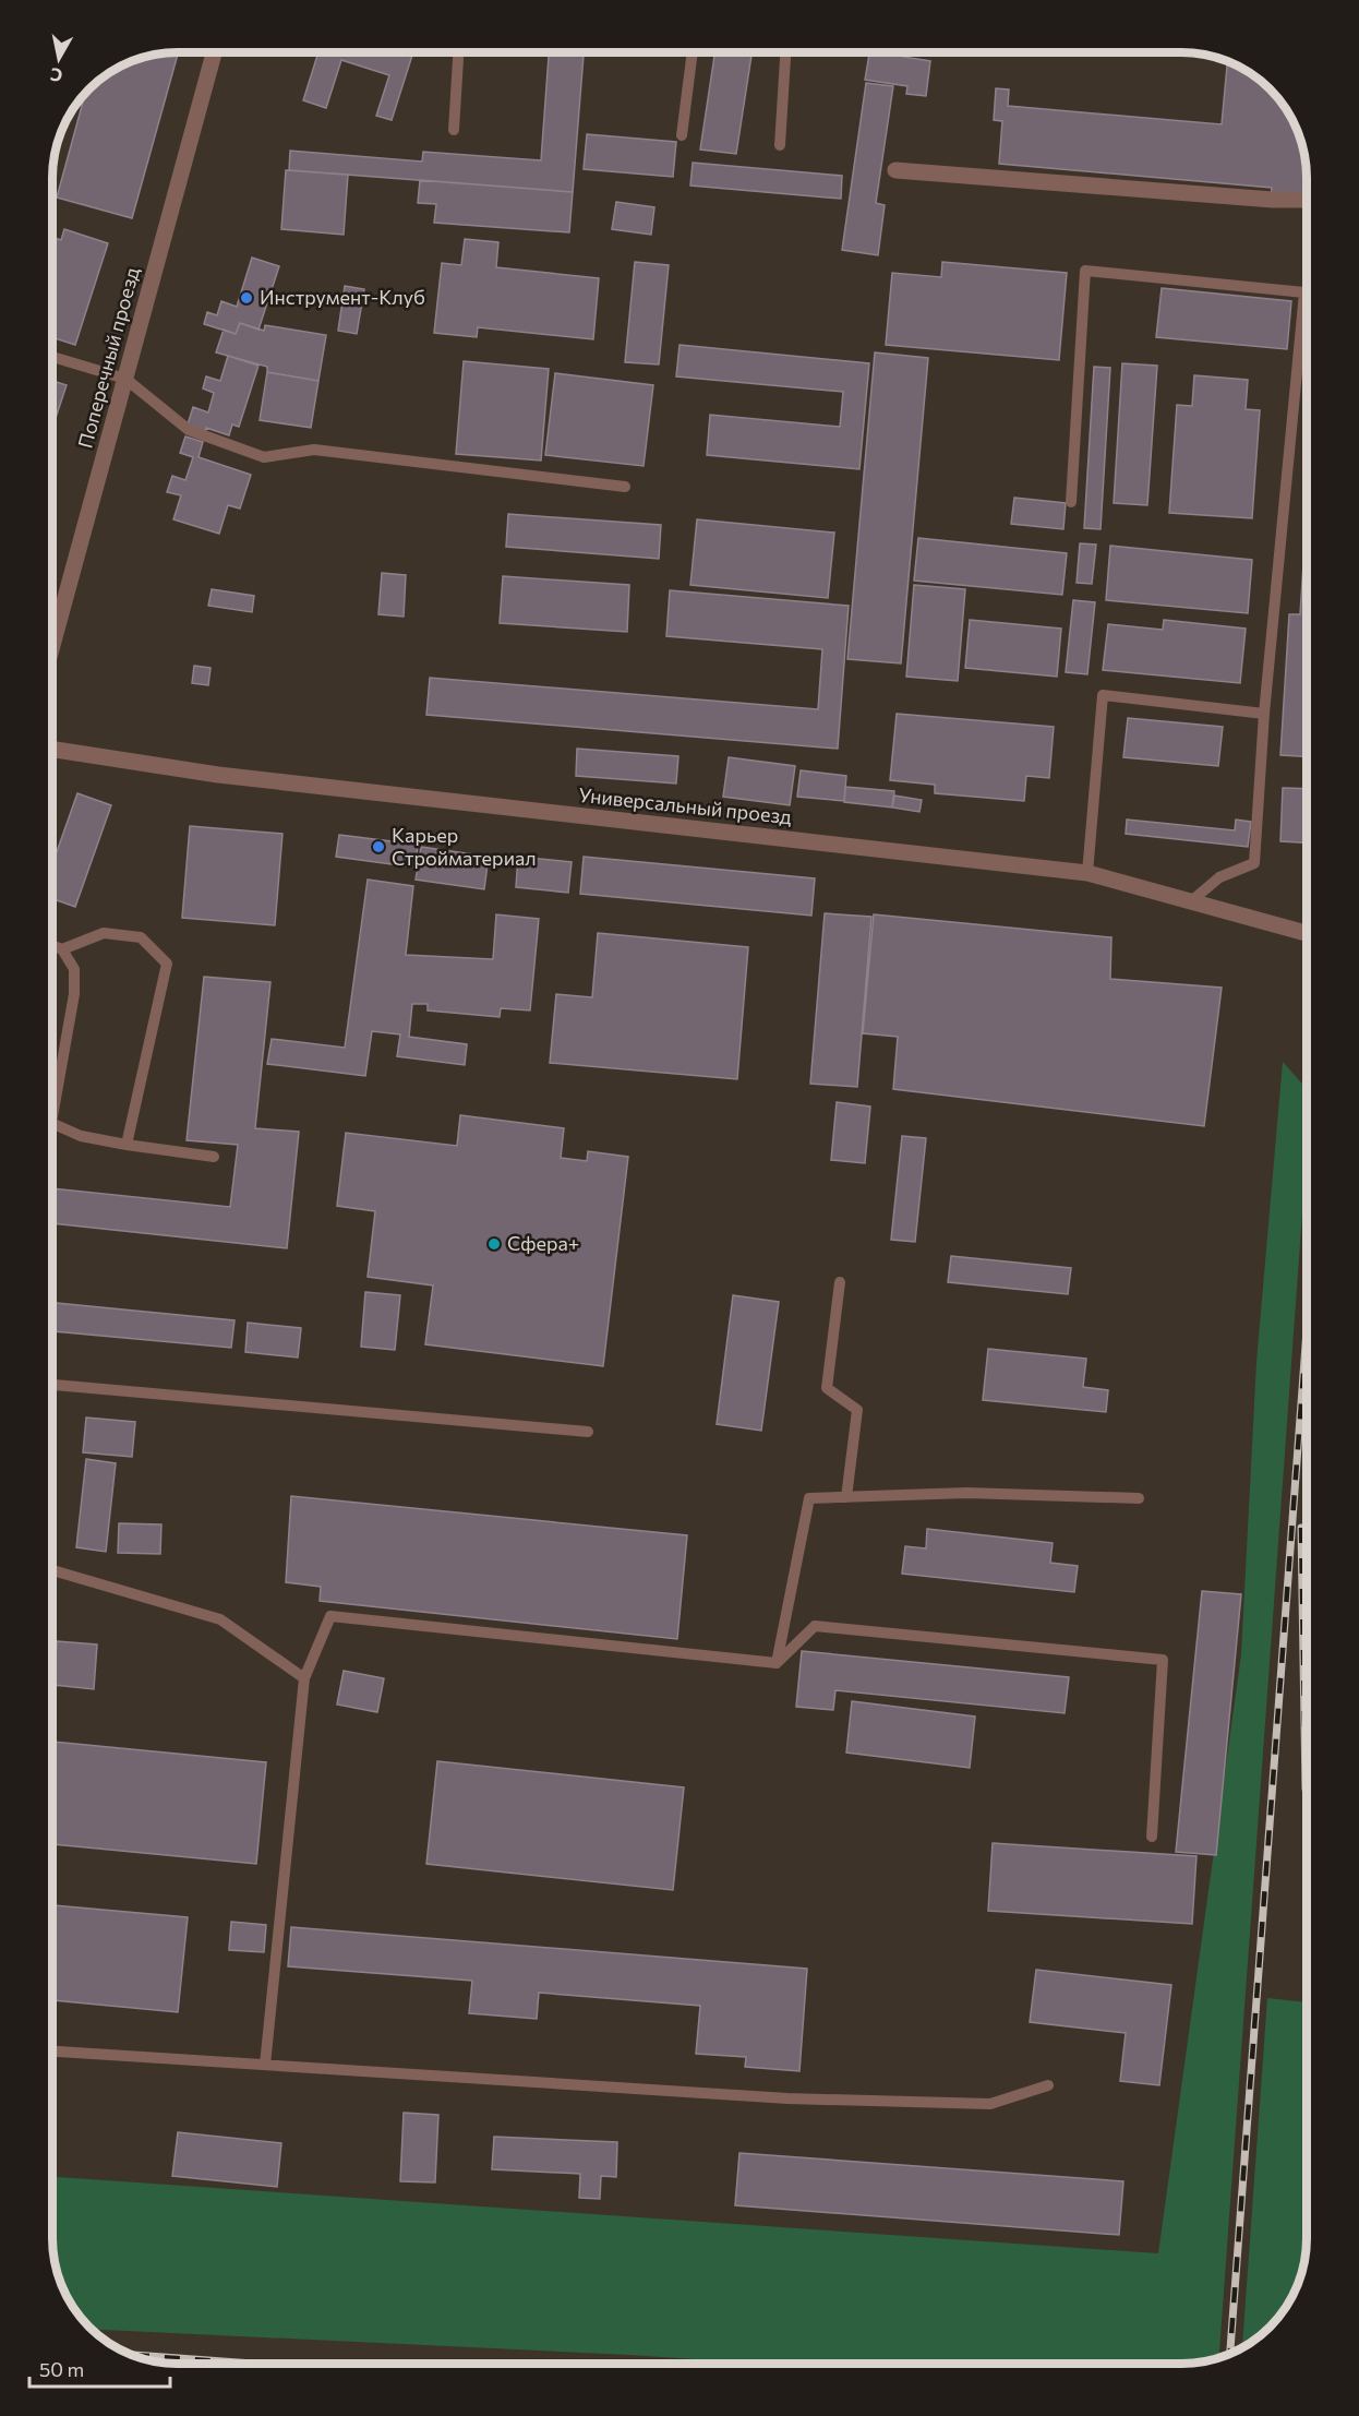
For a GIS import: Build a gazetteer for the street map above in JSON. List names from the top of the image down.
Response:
{
  "streets": {
    "street": ["Поперечный проезд", "Универсальный проезд"]
  },
  "places": ["Инструмент-Клуб", "Карьер Стройматериал", "Сфера+"],
  "scale_bar": "50 m",
  "north": "bottom"
}
